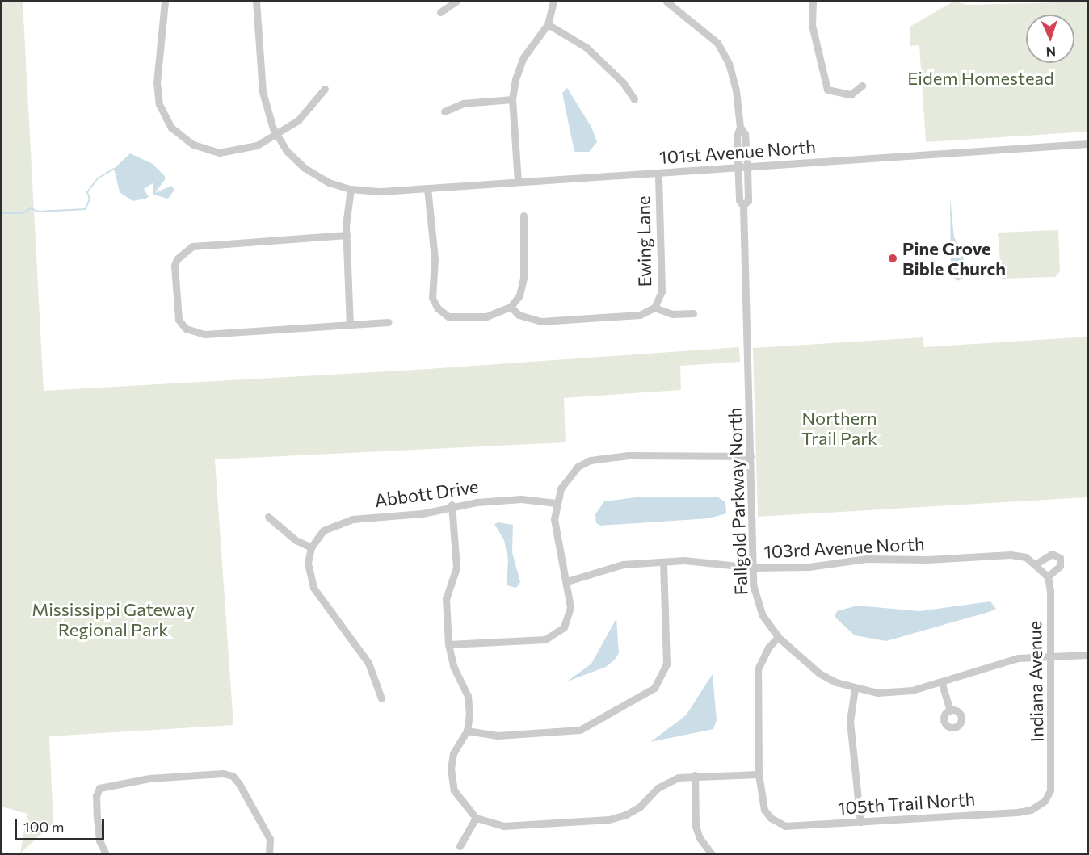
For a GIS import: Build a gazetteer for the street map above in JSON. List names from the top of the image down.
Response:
{
  "streets": {
    "street": [
      "101st Avenue North",
      "Ewing Lane",
      "Abbott Drive",
      "Fallgold Parkway North",
      "103rd Avenue North",
      "Indiana Avenue",
      "105th Trail North"
    ]
  },
  "crossings": [
    ["101st Avenue North", "Ewing Lane"],
    ["101st Avenue North", "Fallgold Parkway North"],
    ["Fallgold Parkway North", "103rd Avenue North"],
    ["Fallgold Parkway North", "Indiana Avenue"],
    ["Indiana Avenue", "105th Trail North"]
  ],
  "parks": ["Eidem Homestead", "Northern Trail Park", "Mississippi Gateway Regional Park"],
  "places": ["Pine Grove Bible Church"],
  "scale_bar": "100 m",
  "north": "bottom"
}
